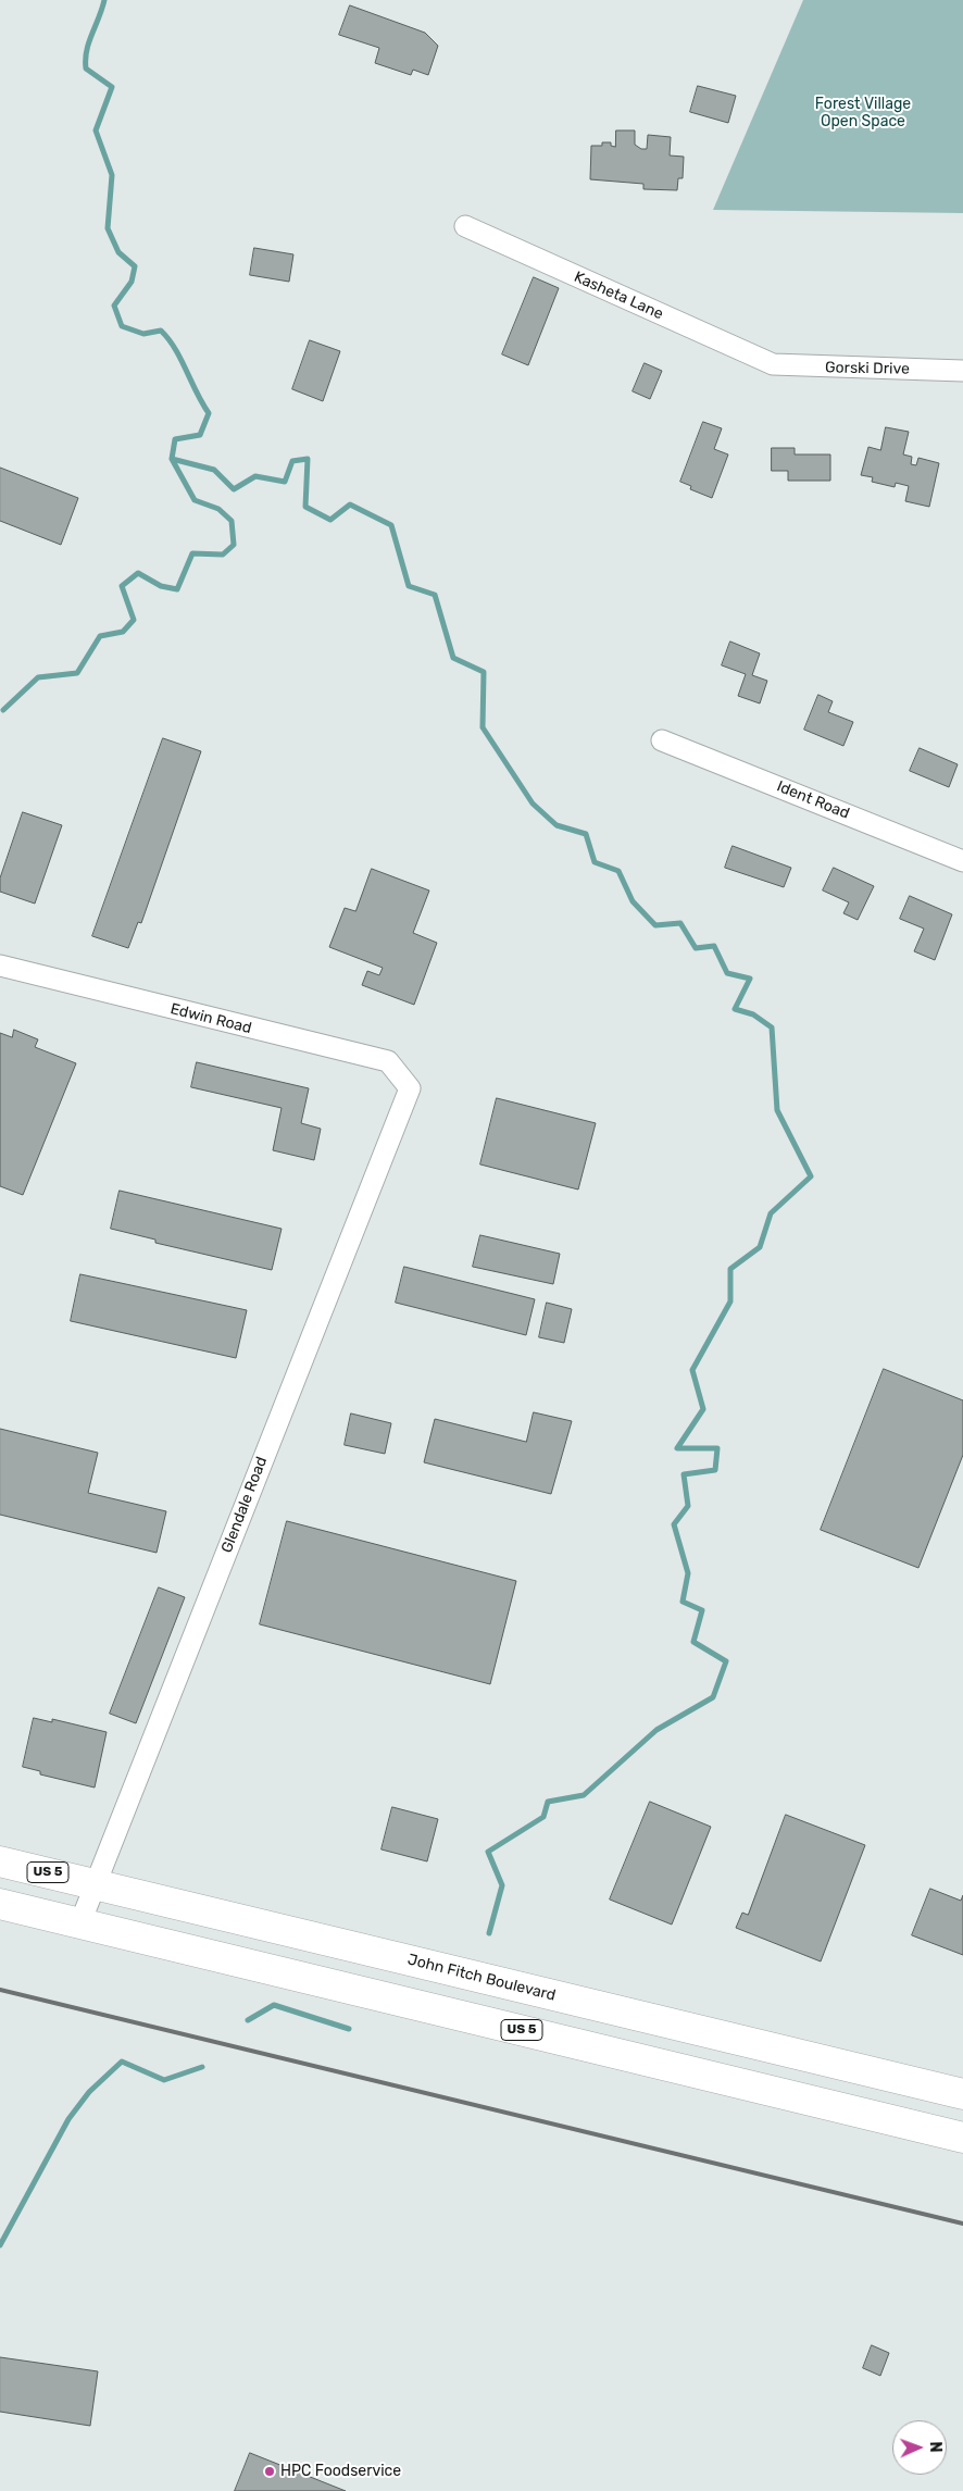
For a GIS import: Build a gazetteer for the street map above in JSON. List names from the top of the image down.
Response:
{
  "streets": {
    "highway": ["US 5", "John Fitch Boulevard"],
    "street": [
      "Kasheta Lane",
      "Gorski Drive",
      "Ident Road",
      "Edwin Road",
      "Glendale Road"
    ]
  },
  "crossings": [
    ["Kasheta Lane", "Gorski Drive"],
    ["Edwin Road", "Glendale Road"],
    ["Glendale Road", "US 5"],
    ["Glendale Road", "John Fitch Boulevard"]
  ],
  "parks": ["Forest Village Open Space"],
  "places": ["HPC Foodservice"],
  "north": "right"
}
